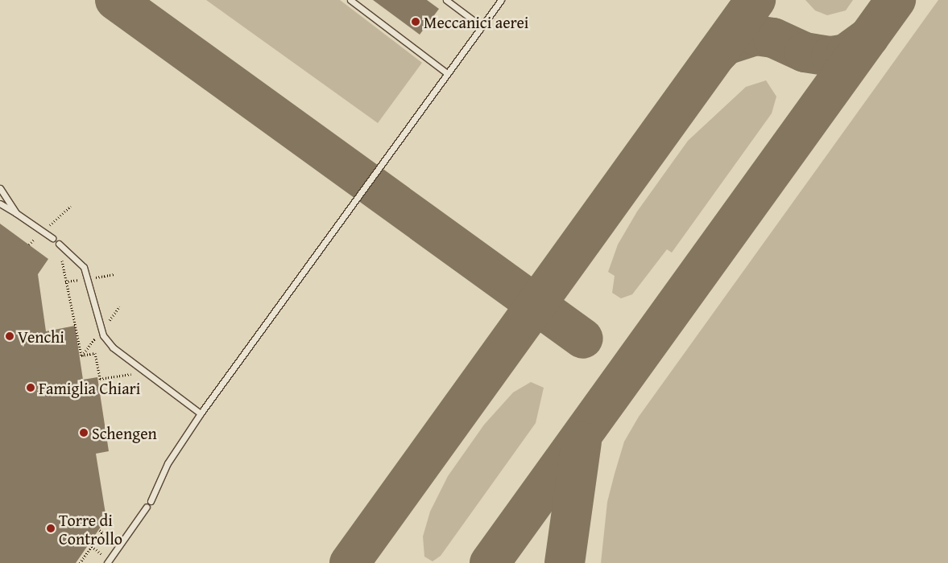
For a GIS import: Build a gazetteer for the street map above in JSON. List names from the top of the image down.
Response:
{
  "places": [
    "Meccanici aerei",
    "Venchi",
    "Famiglia Chiari",
    "Schengen",
    "Torre di Controllo"
  ]
}
